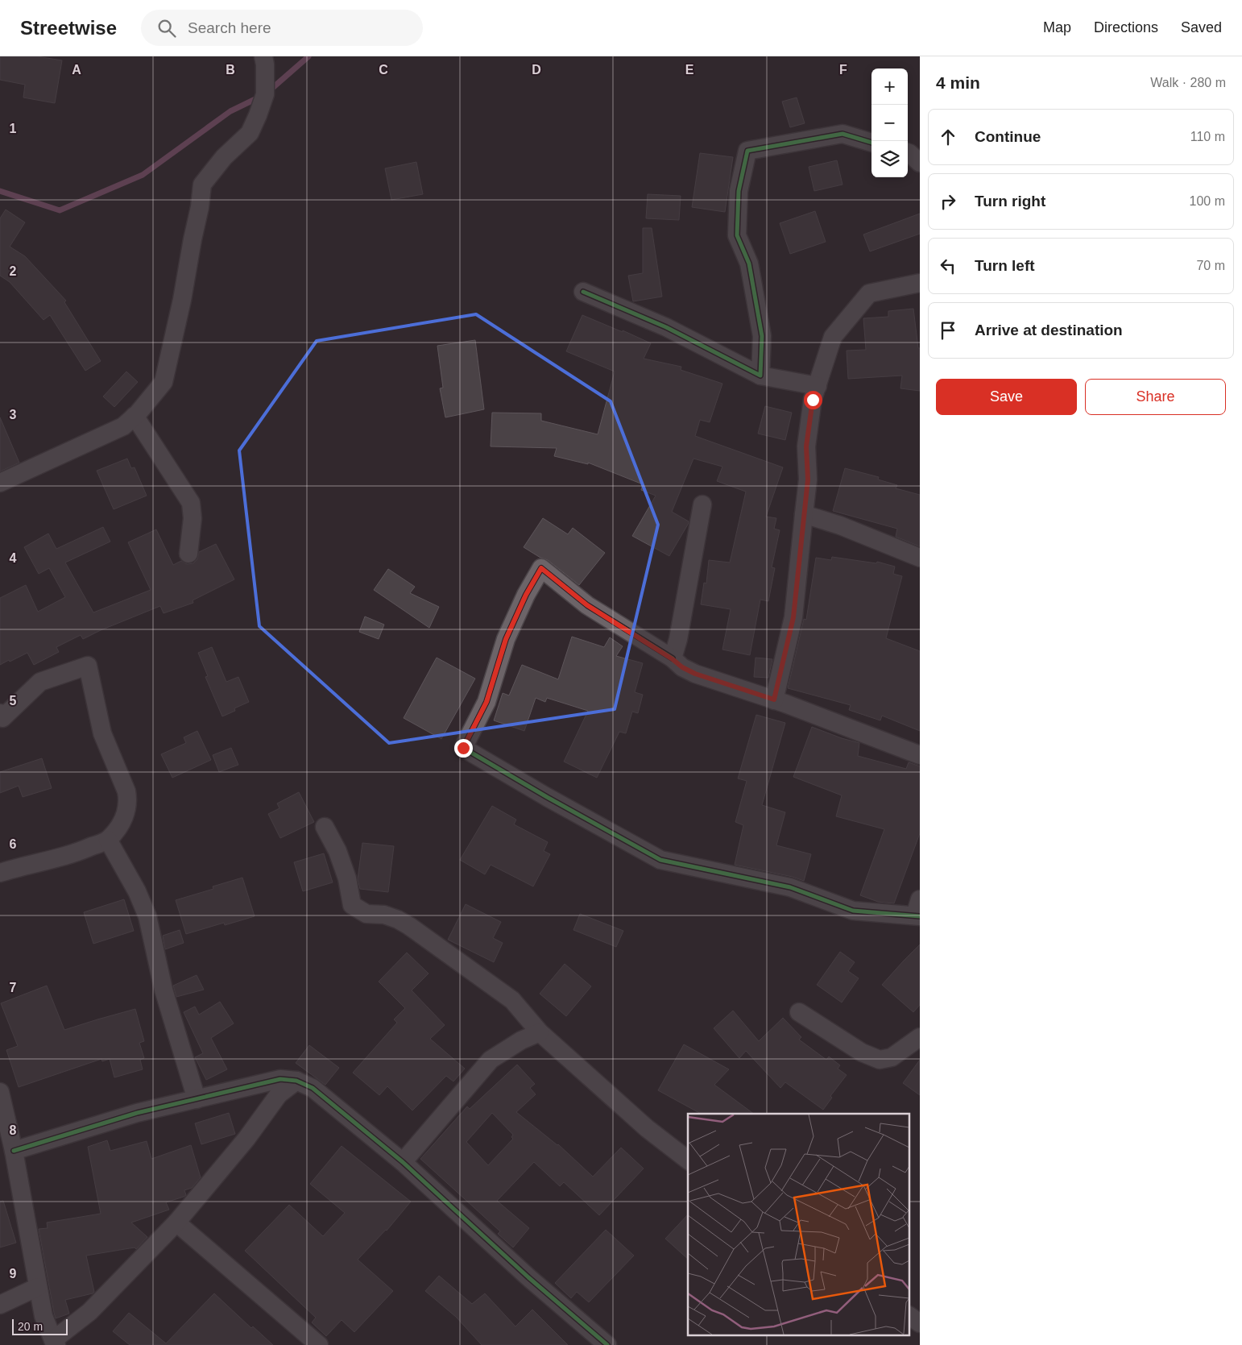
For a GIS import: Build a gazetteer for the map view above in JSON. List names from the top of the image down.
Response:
{
  "scale_bar": "20 m",
  "page": {
    "header": "Streetwise",
    "search": "Search here",
    "nav": ["Map", "Directions", "Saved"],
    "heading": ["4 min", "Walk · 280 m"],
    "map_buttons": ["+", "−"],
    "list": [
      ["Continue", "110 m"],
      ["Turn right", "100 m"],
      ["Turn left", "70 m"],
      "Arrive at destination"
    ],
    "buttons": ["Save", "Share"],
    "scale": "20 m"
  },
  "grid": {
    "columns": [
      "A",
      "B",
      "C",
      "D",
      "E",
      "F"
    ],
    "rows": [
      "1",
      "2",
      "3",
      "4",
      "5",
      "6",
      "7",
      "8",
      "9"
    ]
  }
}
